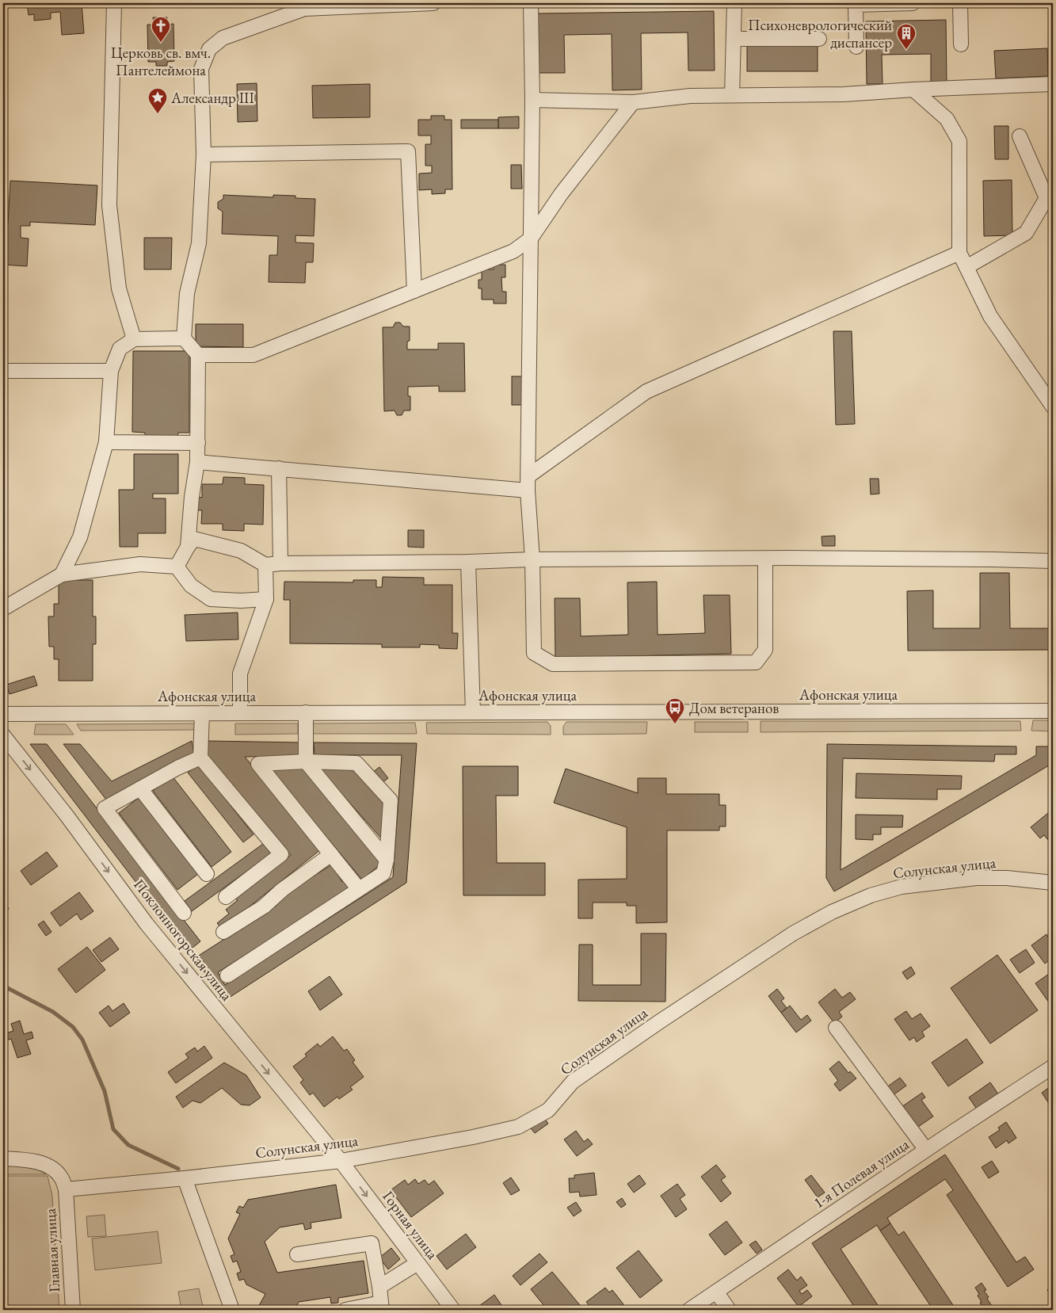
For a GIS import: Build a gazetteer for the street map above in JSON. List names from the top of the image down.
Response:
{
  "streets": {
    "street": [
      "Афонская улица",
      "Солунская улица",
      "Поклонногорская улица",
      "1-я Полевая улица",
      "Горная улица",
      "Главная улица"
    ]
  },
  "crossings": [
    ["Солунская улица", "Поклонногорская улица"],
    ["Солунская улица", "Горная улица"],
    ["Солунская улица", "Главная улица"],
    ["Поклонногорская улица", "Горная улица"]
  ],
  "one_way": ["Поклонногорская улица", "Горная улица"],
  "places": {
    "church": ["Церковь св. вмч. Пантелеймона"],
    "building": ["Психоневрологический диспансер"],
    "place": ["Александр III"],
    "bus stop": ["Дом ветеранов"]
  }
}
